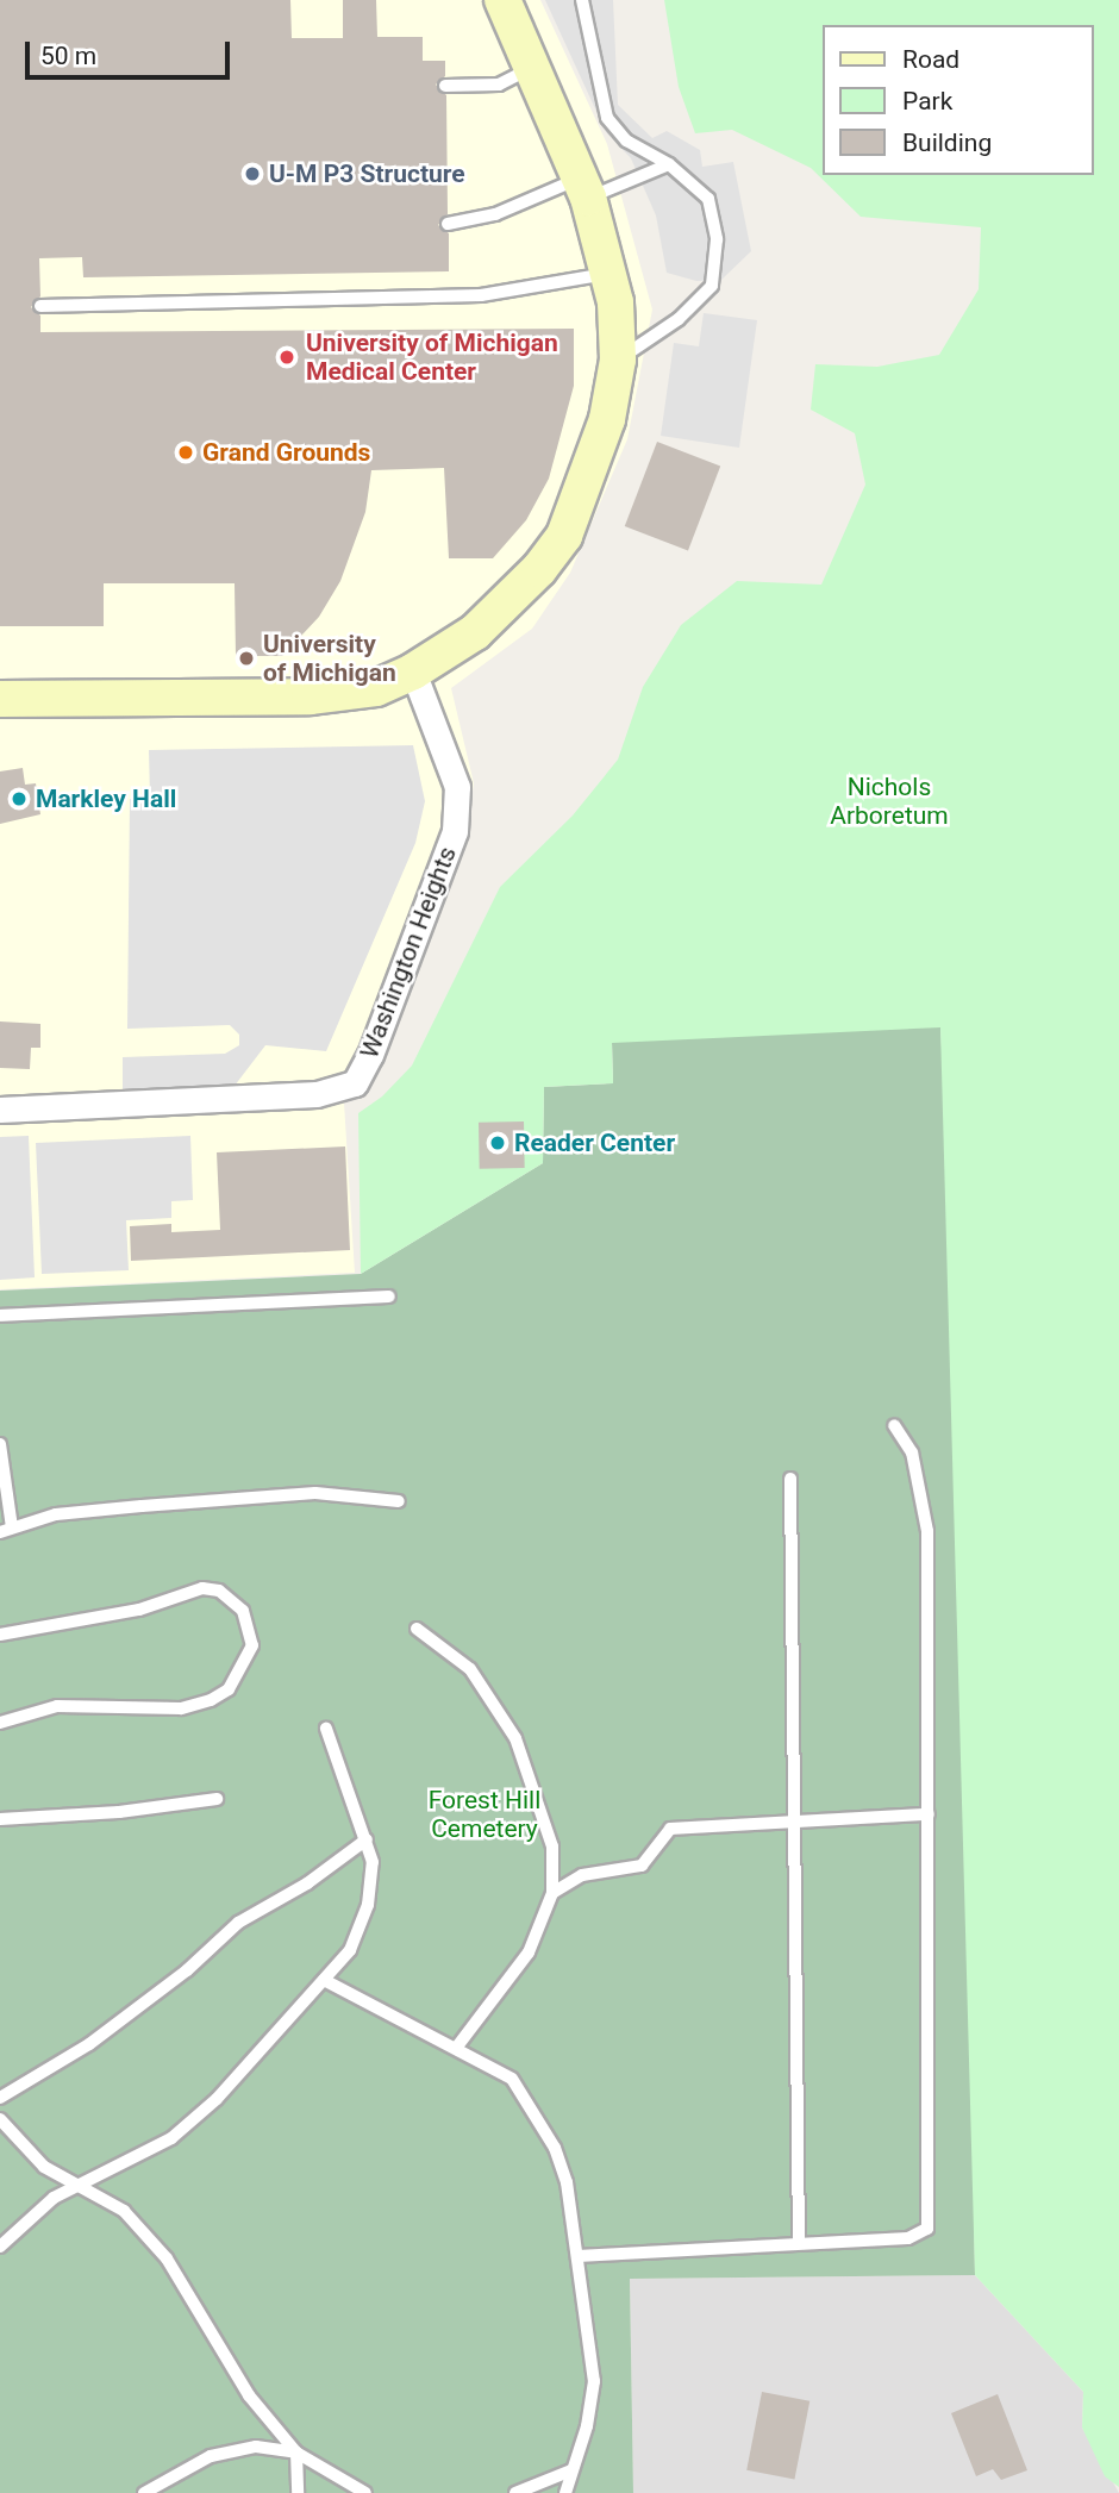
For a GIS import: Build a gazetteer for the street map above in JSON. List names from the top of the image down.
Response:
{
  "streets": {
    "street": ["Washington Heights"]
  },
  "parks": ["Nichols Arboretum", "Forest Hill Cemetery"],
  "places": [
    "U-M P3 Structure",
    "University of Michigan Medical Center",
    "Grand Grounds",
    "University of Michigan",
    "Markley Hall",
    "Reader Center"
  ],
  "legend": ["Road", "Park", "Building"],
  "scale_bar": "50 m"
}
